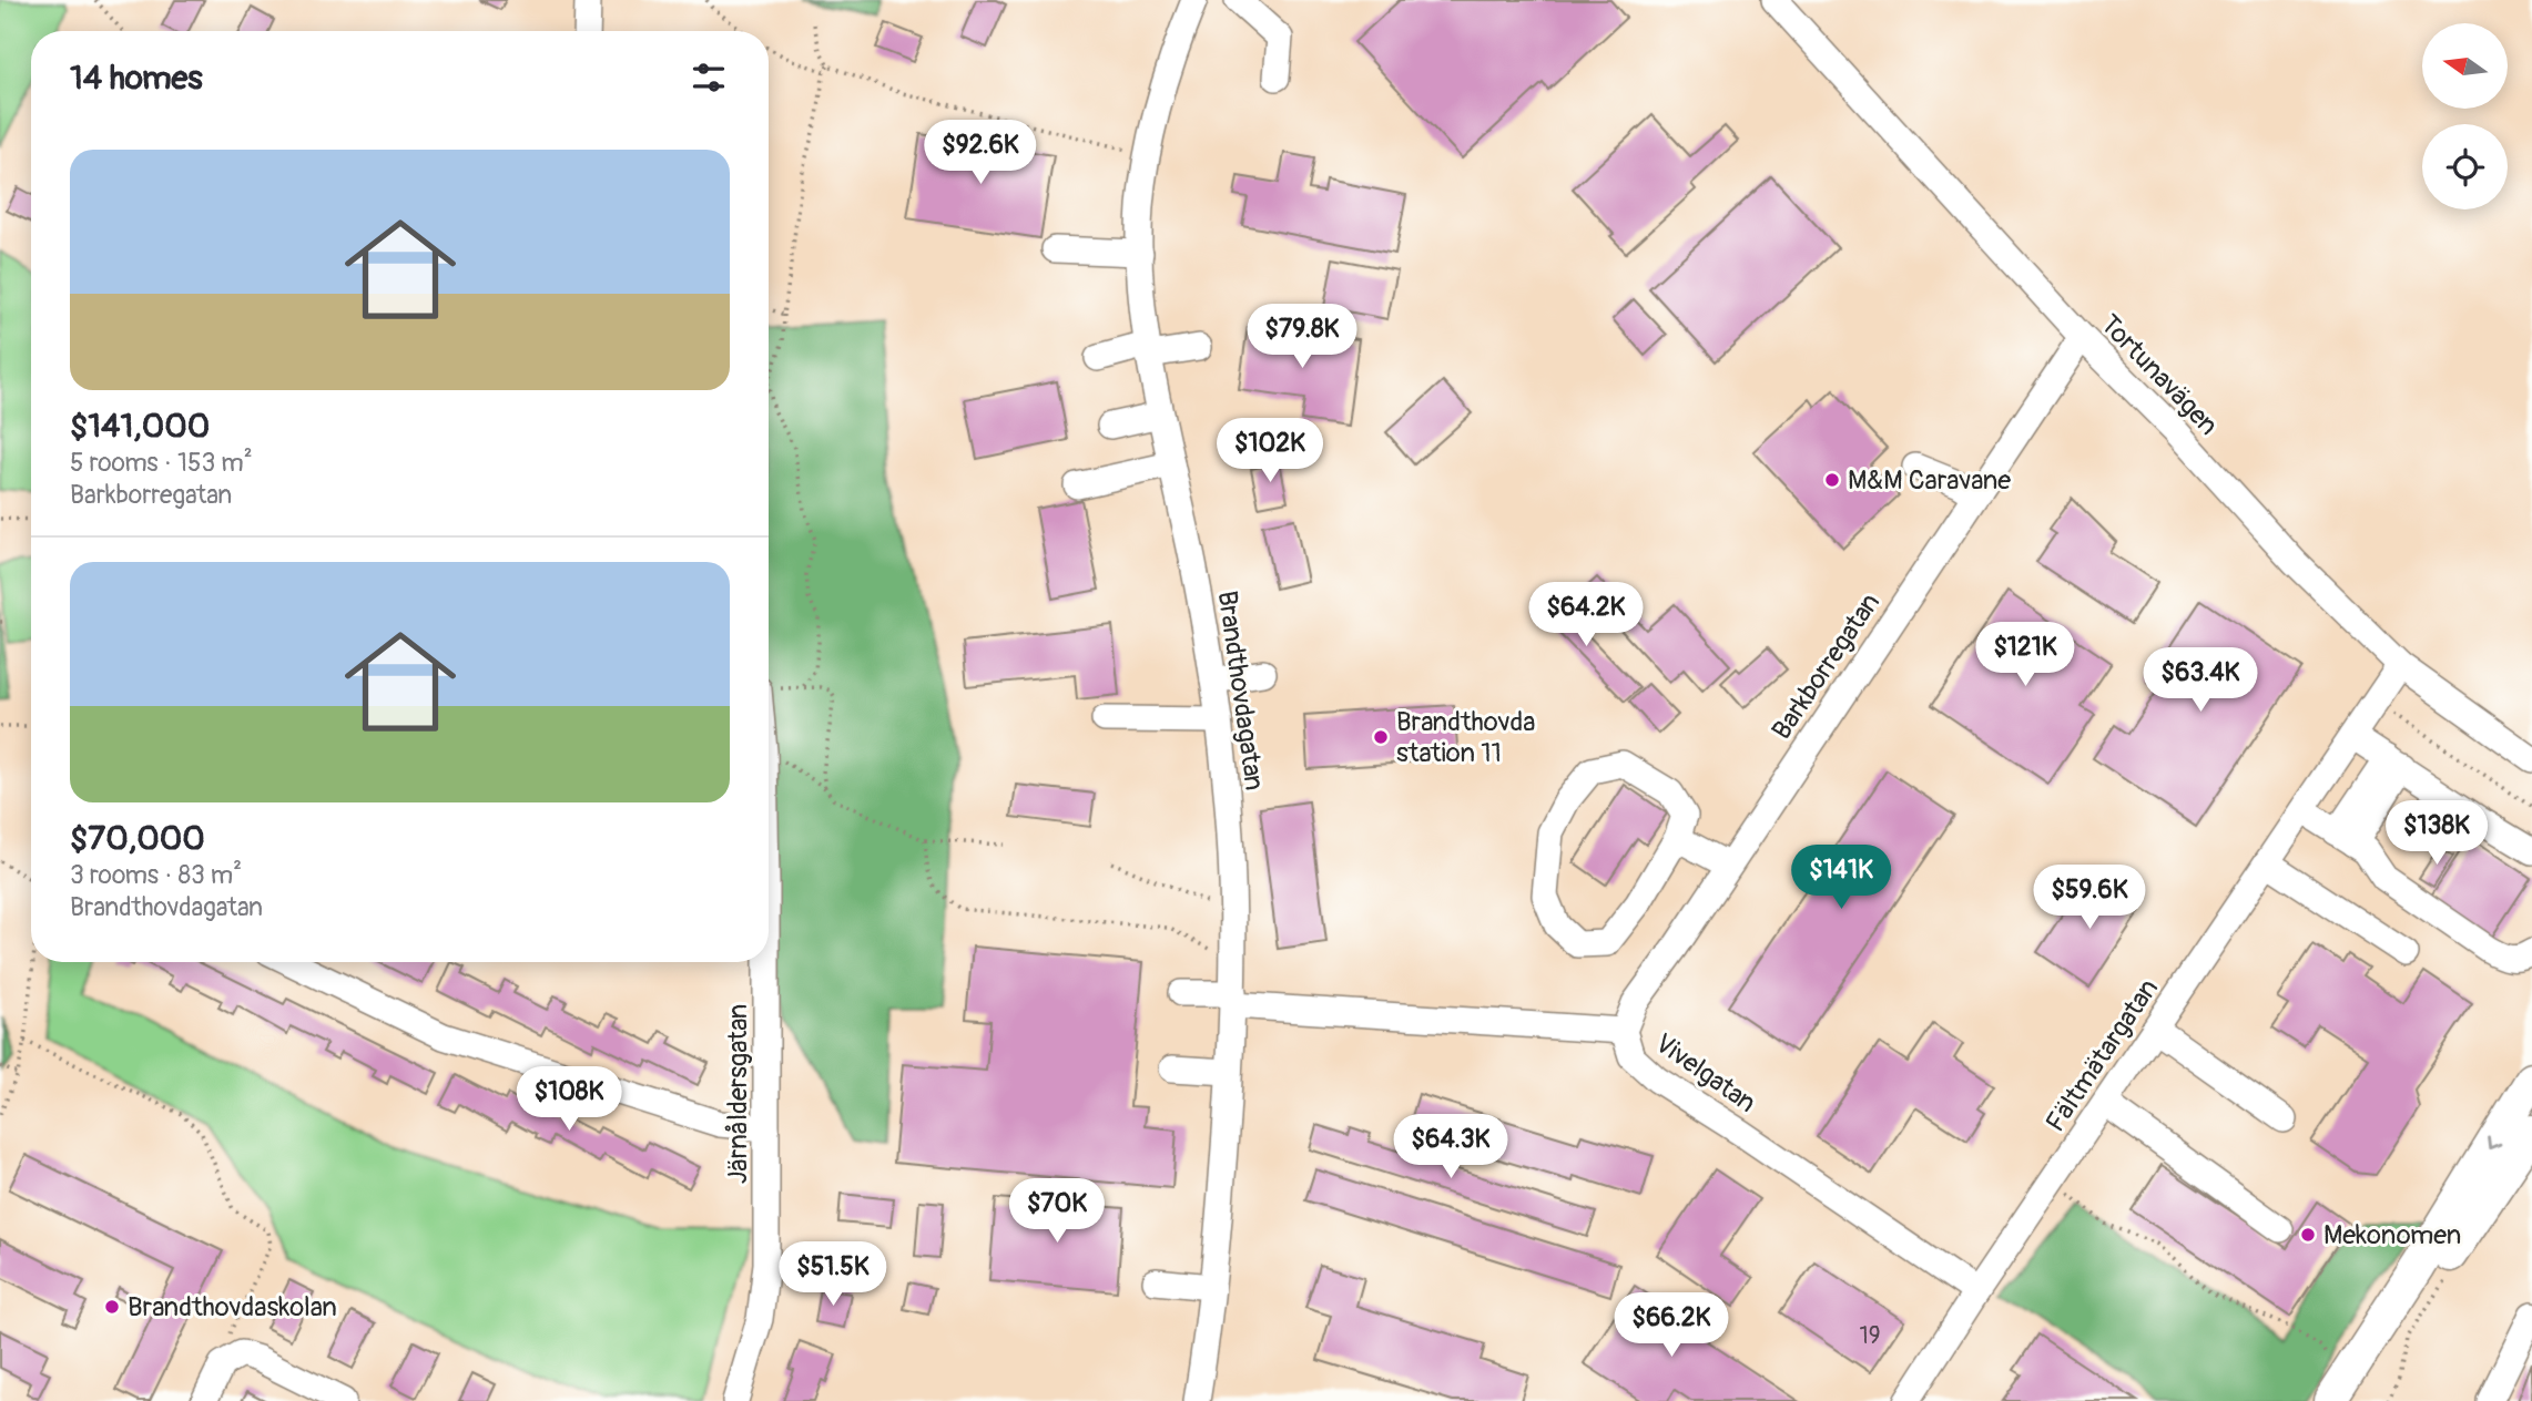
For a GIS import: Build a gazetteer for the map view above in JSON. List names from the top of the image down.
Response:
{
  "streets": {
    "street": [
      "Tortunavägen",
      "Barkborregatan",
      "Brandthovdagatan",
      "Fältmätargatan",
      "Vivelgatan",
      "Järnåldersgatan"
    ]
  },
  "crossings": [
    ["Tortunavägen", "Barkborregatan"],
    ["Tortunavägen", "Fältmätargatan"],
    ["Barkborregatan", "Vivelgatan"],
    ["Brandthovdagatan", "Vivelgatan"],
    ["Fältmätargatan", "Vivelgatan"]
  ],
  "places": [
    "M&M Caravane",
    "Brandthovda station 11",
    "Mekonomen",
    "Brandthovdaskolan"
  ],
  "house_numbers": ["19"],
  "north": "left",
  "page": {
    "heading": "14 homes",
    "price": [
      "$92.6K",
      "$79.8K",
      "$102K",
      "$64.2K",
      "$121K",
      "$63.4K",
      "$138K",
      "$141K",
      "$59.6K",
      "$108K",
      "$64.3K",
      "$70K",
      "$51.5K",
      "$66.2K"
    ],
    "list": [
      {
        "name": "$141,000",
        "note": "5 rooms · 153 m² · Barkborregatan"
      },
      {
        "name": "$70,000",
        "note": "3 rooms · 83 m² · Brandthovdagatan"
      }
    ]
  }
}
